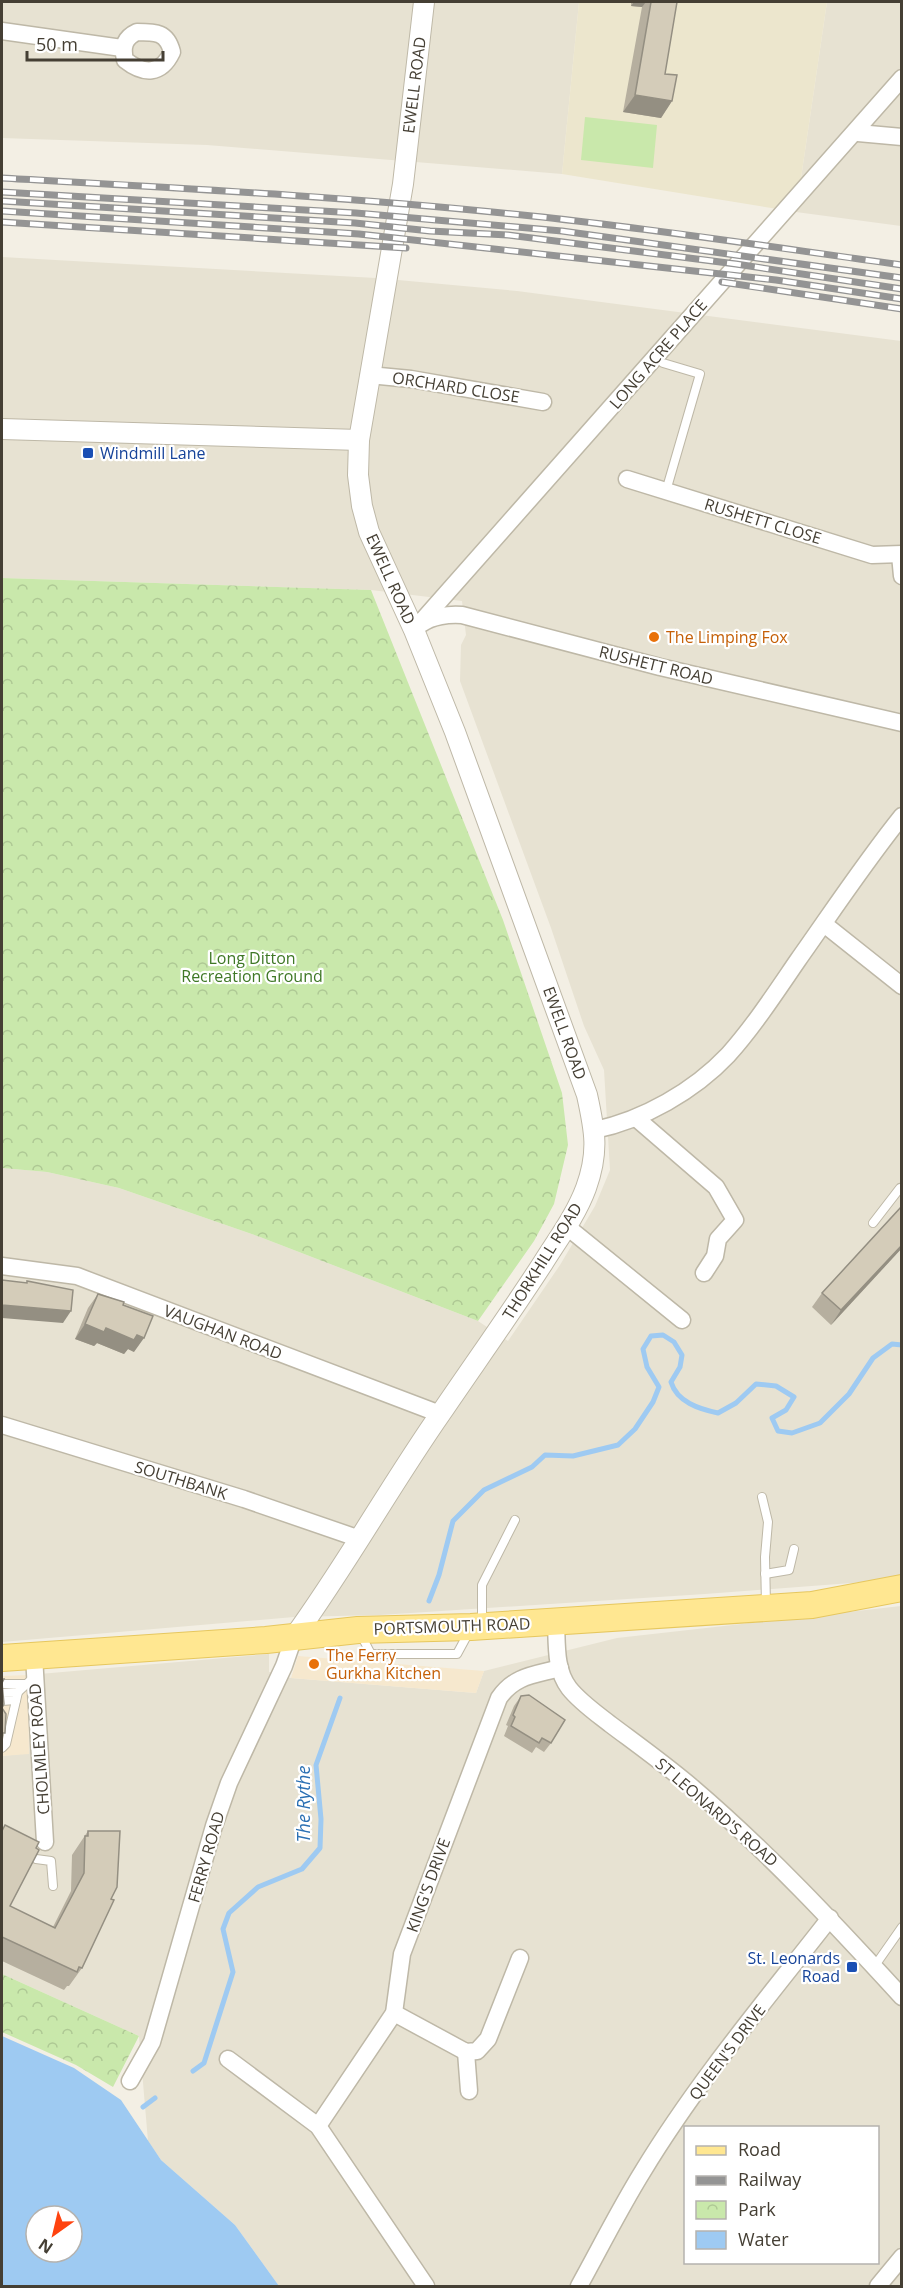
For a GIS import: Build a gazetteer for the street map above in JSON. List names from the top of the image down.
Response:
{
  "streets": {
    "main road": ["PORTSMOUTH ROAD"],
    "street": [
      "EWELL ROAD",
      "LONG ACRE PLACE",
      "ORCHARD CLOSE",
      "RUSHETT CLOSE",
      "RUSHETT ROAD",
      "THORKHILL ROAD",
      "VAUGHAN ROAD",
      "SOUTHBANK",
      "CHOLMLEY ROAD",
      "ST LEONARD'S ROAD",
      "FERRY ROAD",
      "KING'S DRIVE",
      "QUEEN'S DRIVE"
    ]
  },
  "crossings": [
    ["EWELL ROAD", "LONG ACRE PLACE"],
    ["EWELL ROAD", "ORCHARD CLOSE"],
    ["EWELL ROAD", "RUSHETT ROAD"],
    ["EWELL ROAD", "THORKHILL ROAD"],
    ["LONG ACRE PLACE", "RUSHETT ROAD"],
    ["THORKHILL ROAD", "VAUGHAN ROAD"],
    ["THORKHILL ROAD", "SOUTHBANK"],
    ["THORKHILL ROAD", "PORTSMOUTH ROAD"],
    ["THORKHILL ROAD", "FERRY ROAD"],
    ["PORTSMOUTH ROAD", "CHOLMLEY ROAD"],
    ["PORTSMOUTH ROAD", "ST LEONARD'S ROAD"],
    ["PORTSMOUTH ROAD", "FERRY ROAD"],
    ["ST LEONARD'S ROAD", "KING'S DRIVE"],
    ["ST LEONARD'S ROAD", "QUEEN'S DRIVE"]
  ],
  "water": ["The Rythe"],
  "parks": ["Long Ditton Recreation Ground"],
  "places": {
    "transit": ["Windmill Lane", "St. Leonards Road"],
    "other": ["The Limping Fox", "The Ferry Gurkha Kitchen"]
  },
  "legend": [
    "Road",
    "Railway",
    "Park",
    "Water"
  ],
  "scale_bar": "50 m",
  "north": "bottom left"
}
